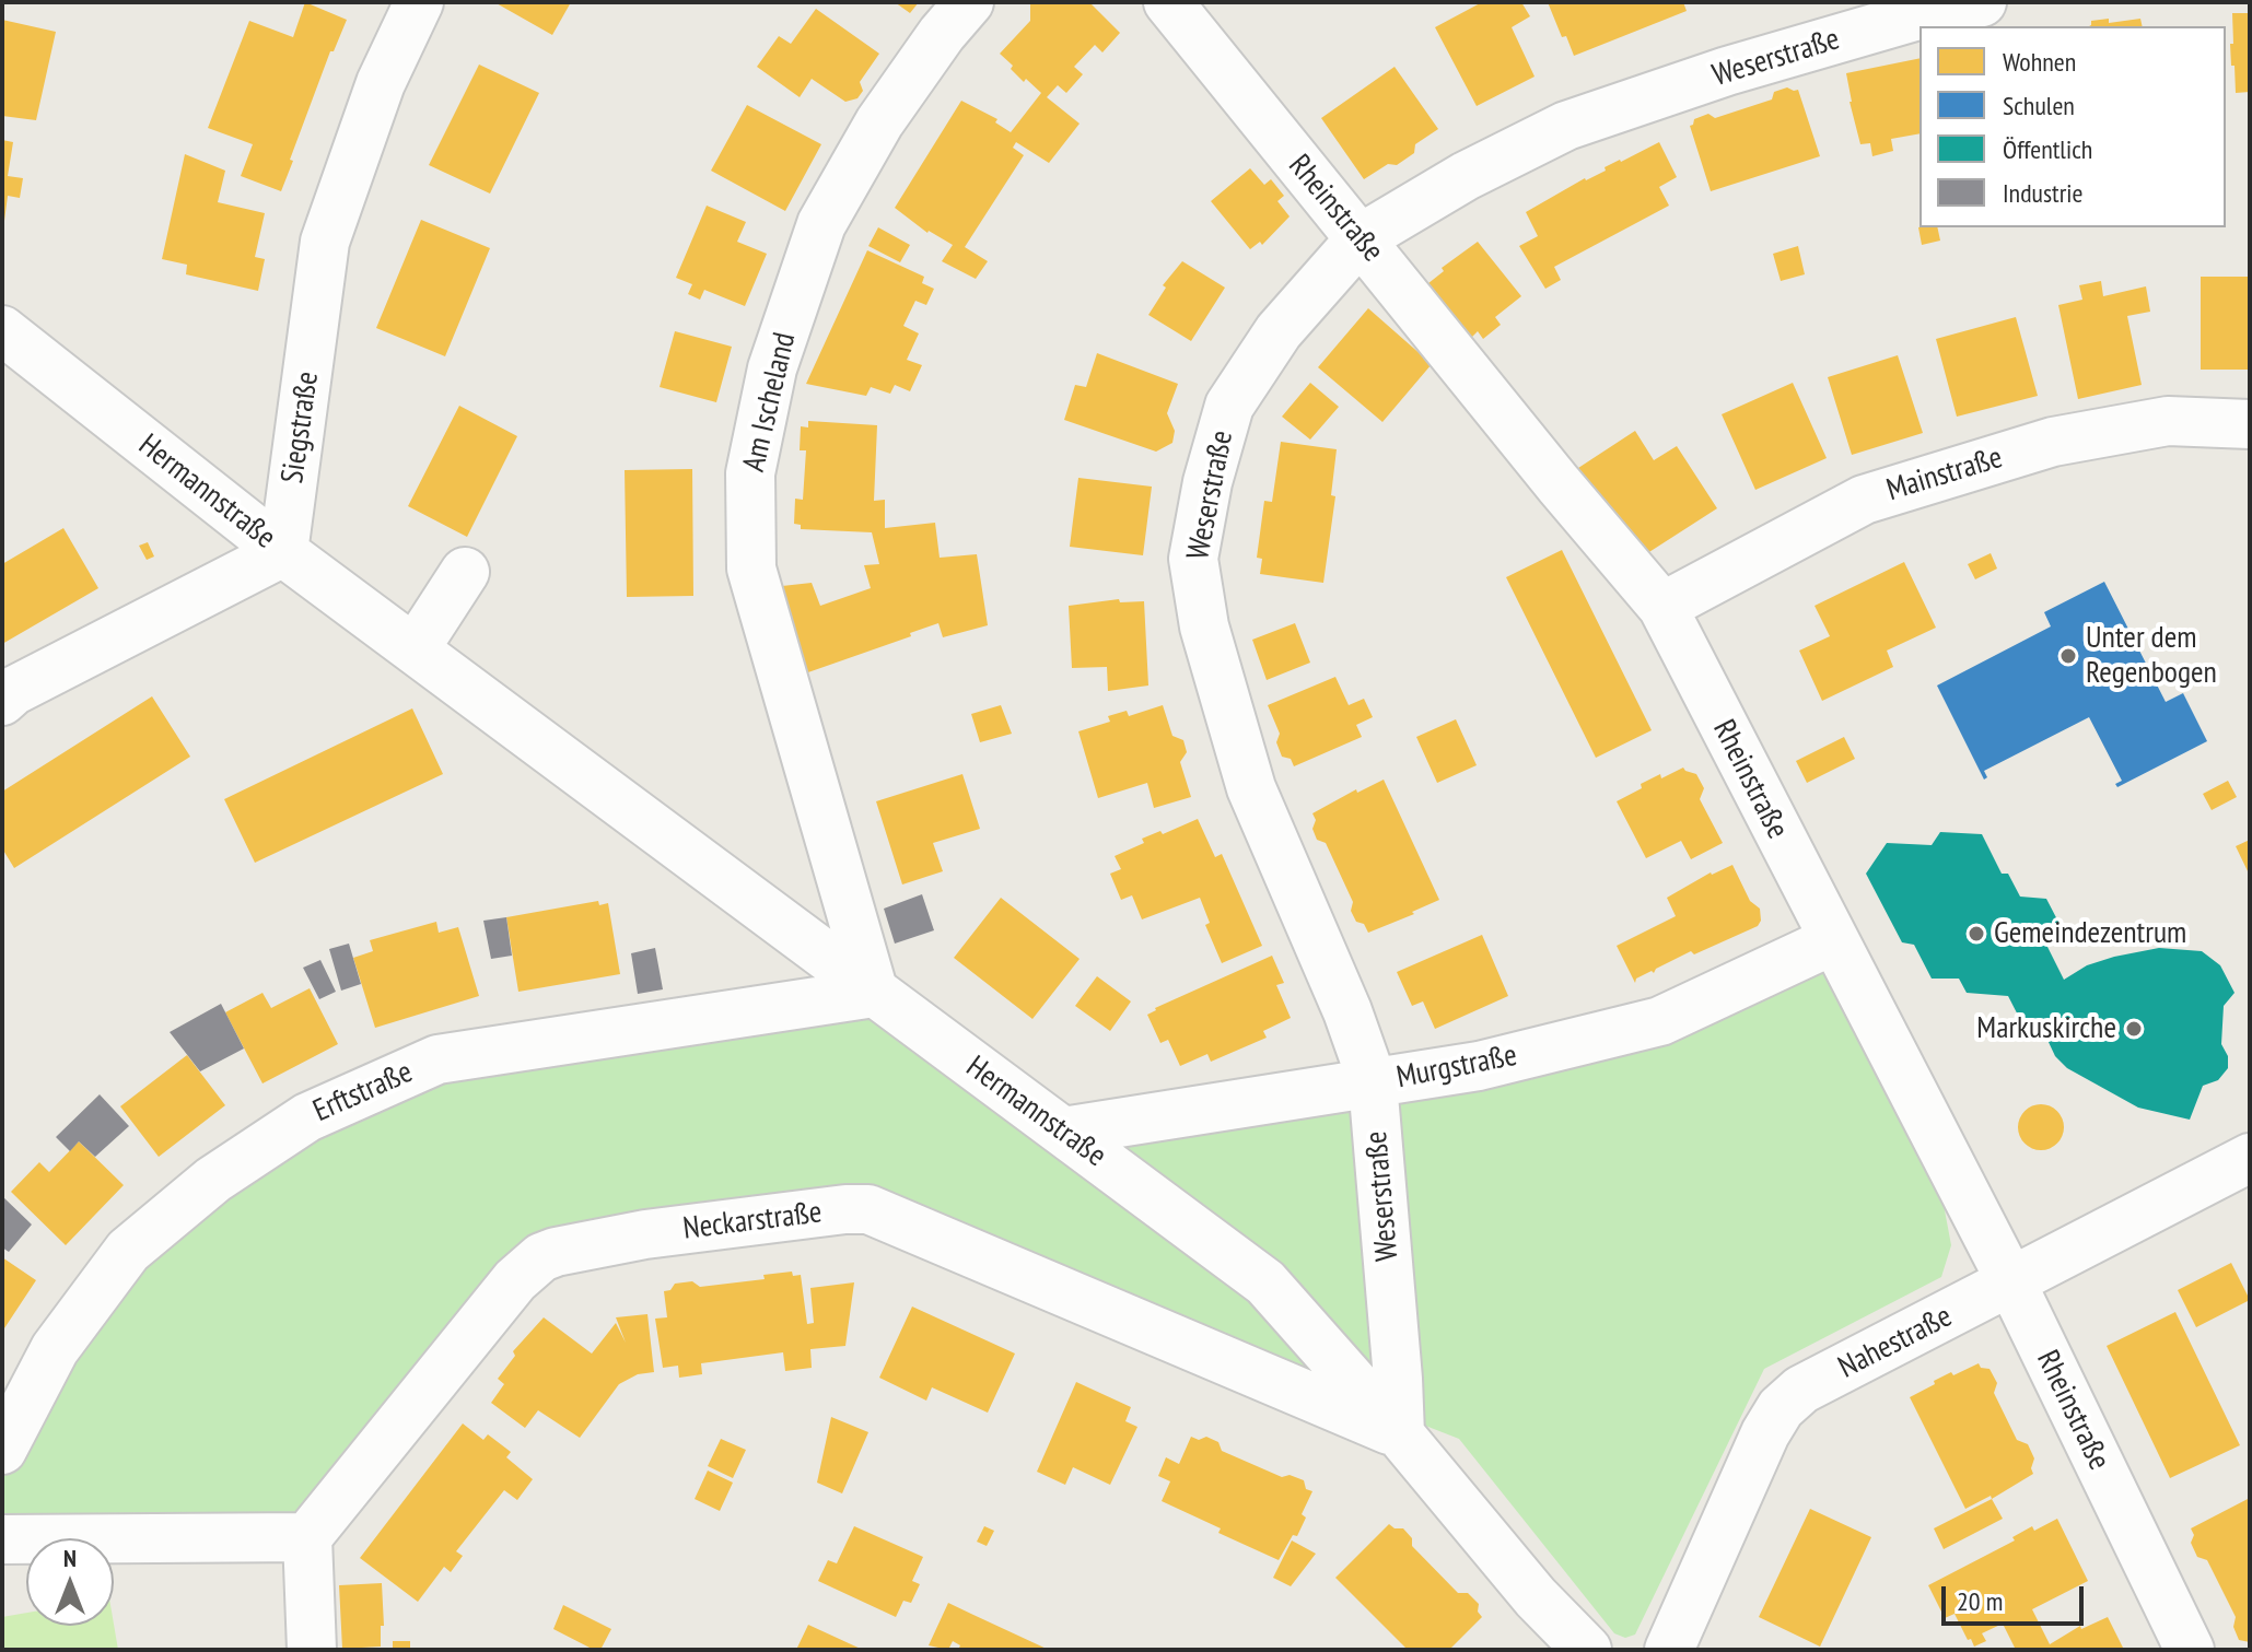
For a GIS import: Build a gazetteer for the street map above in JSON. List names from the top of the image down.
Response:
{
  "streets": {
    "street": [
      "Weserstraße",
      "Rheinstraße",
      "Am Ischeland",
      "Siegstraße",
      "Mainstraße",
      "Hermannstraße",
      "Murgstraße",
      "Erftstraße",
      "Neckarstraße",
      "Nahestraße"
    ]
  },
  "crossings": [
    ["Weserstraße", "Rheinstraße"],
    ["Weserstraße", "Hermannstraße"],
    ["Weserstraße", "Murgstraße"],
    ["Weserstraße", "Neckarstraße"],
    ["Rheinstraße", "Mainstraße"],
    ["Rheinstraße", "Murgstraße"],
    ["Rheinstraße", "Nahestraße"],
    ["Am Ischeland", "Hermannstraße"],
    ["Am Ischeland", "Erftstraße"],
    ["Siegstraße", "Hermannstraße"],
    ["Hermannstraße", "Murgstraße"],
    ["Hermannstraße", "Erftstraße"],
    ["Hermannstraße", "Neckarstraße"]
  ],
  "places": ["Unter dem Regenbogen", "Gemeindezentrum", "Markuskirche"],
  "legend": [
    "Wohnen",
    "Schulen",
    "Öffentlich",
    "Industrie"
  ],
  "scale_bar": "20 m",
  "north": "top"
}
